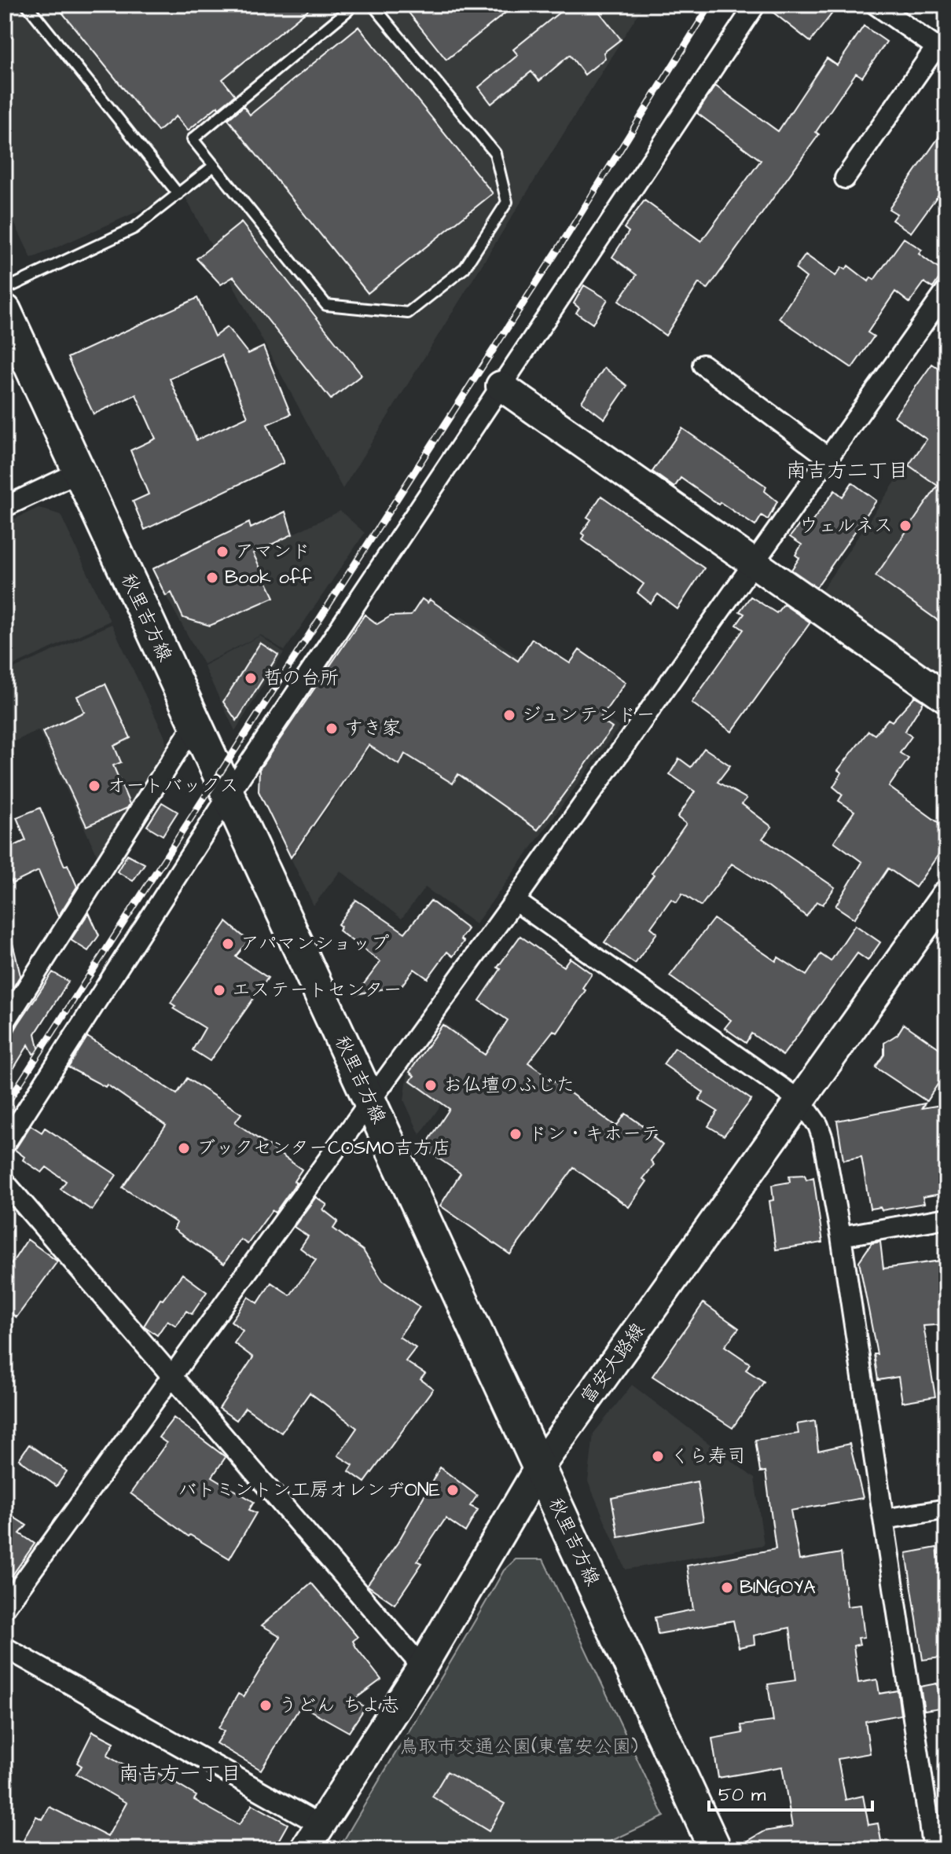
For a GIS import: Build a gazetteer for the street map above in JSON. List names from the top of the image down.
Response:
{
  "streets": {
    "main road": ["秋里吉方線"],
    "street": ["富安大路線"]
  },
  "crossings": [
    ["秋里吉方線", "富安大路線"]
  ],
  "districts": ["南吉方二丁目", "南吉方一丁目"],
  "parks": ["鳥取市交通公園(東富安公園)"],
  "places": [
    "ウェルネス",
    "アマンド",
    "Book off",
    "哲の台所",
    "ジュンテンドー",
    "すき家",
    "オートバックス",
    "アパマンショップ",
    "エステートセンター",
    "お仏壇のふじた",
    "ドン・キホーテ",
    "ブックセンターCOSMO吉方店",
    "くら寿司",
    "バトミントン工房オレンヂONE",
    "BINGOYA",
    "うどん ちよ志"
  ],
  "scale_bar": "50 m"
}
